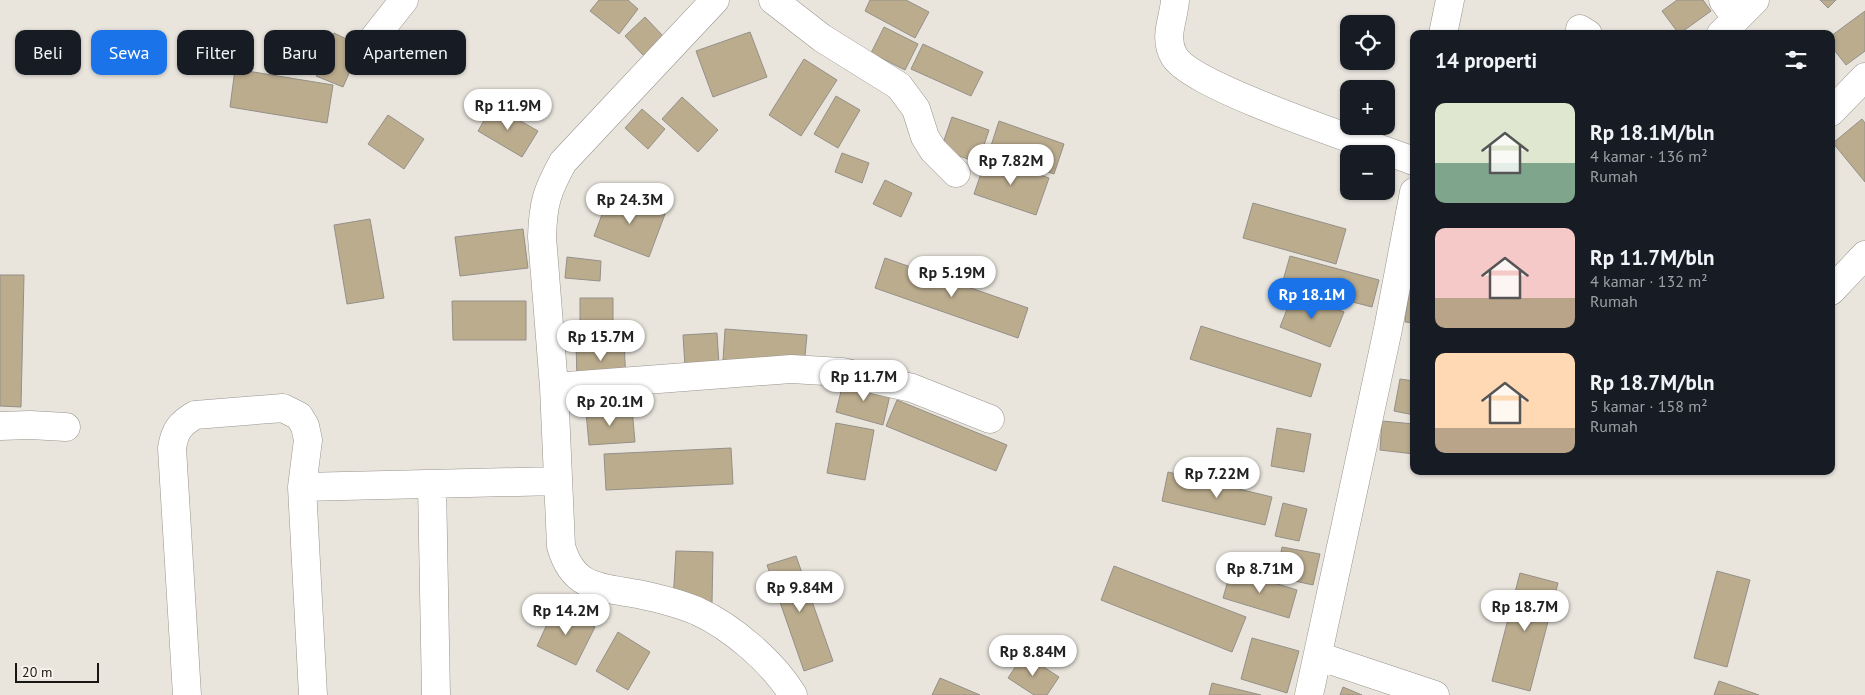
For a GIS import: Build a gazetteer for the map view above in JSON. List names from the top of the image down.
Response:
{
  "scale_bar": "20 m",
  "page": {
    "map_buttons": ["+", "−"],
    "chip": [
      "Beli",
      "Sewa",
      "Filter",
      "Baru",
      "Apartemen"
    ],
    "heading": "14 properti",
    "price": [
      "Rp 11.9M",
      "Rp 7.82M",
      "Rp 24.3M",
      "Rp 5.19M",
      "Rp 18.1M",
      "Rp 15.7M",
      "Rp 11.7M",
      "Rp 20.1M",
      "Rp 7.22M",
      "Rp 8.71M",
      "Rp 9.84M",
      "Rp 18.7M",
      "Rp 14.2M",
      "Rp 8.84M"
    ],
    "list": [
      {
        "name": "Rp 18.1M/bln",
        "note": "4 kamar · 136 m² · Rumah"
      },
      {
        "name": "Rp 11.7M/bln",
        "note": "4 kamar · 132 m² · Rumah"
      },
      {
        "name": "Rp 18.7M/bln",
        "note": "5 kamar · 158 m² · Rumah"
      }
    ],
    "scale": "20 m"
  }
}
